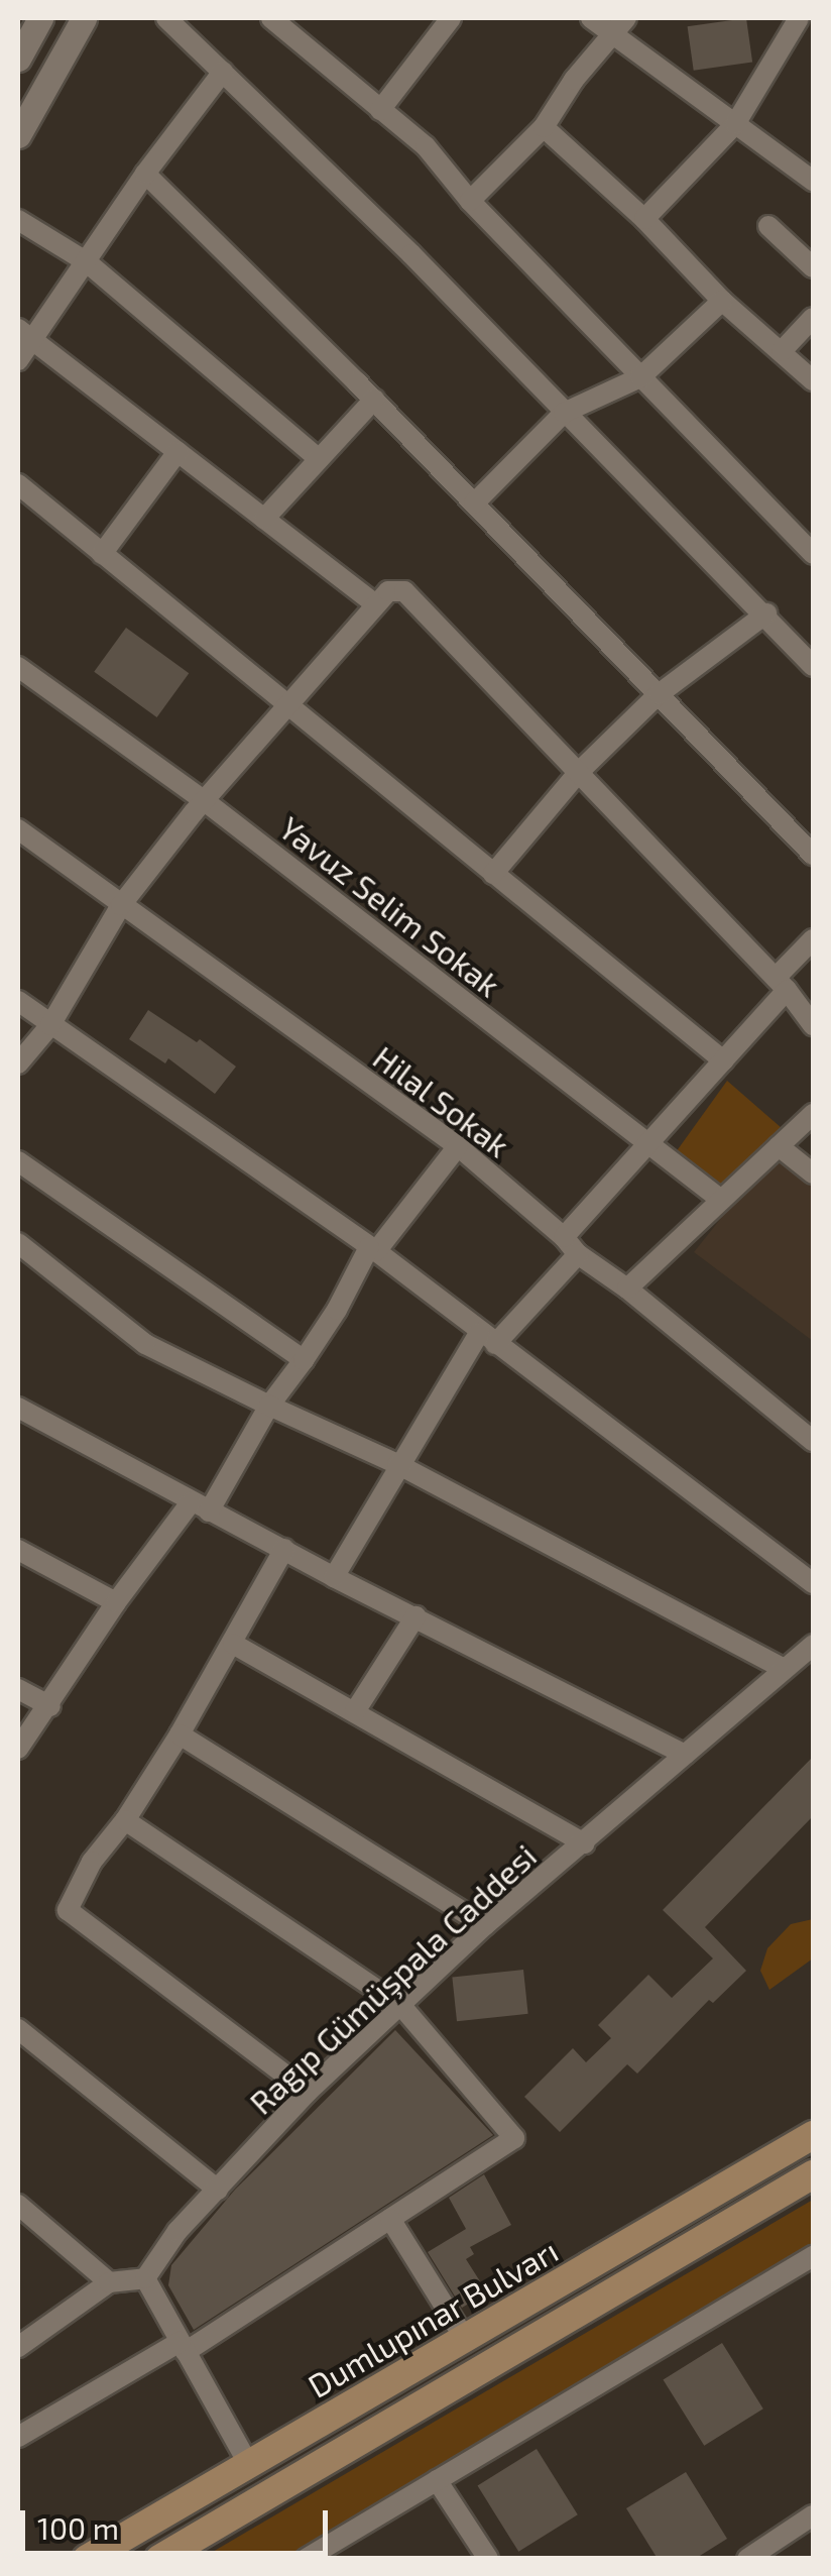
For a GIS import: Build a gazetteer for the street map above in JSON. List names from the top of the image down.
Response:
{
  "streets": {
    "main road": ["Dumlupınar Bulvarı"],
    "street": ["Yavuz Selim Sokak", "Hilal Sokak", "Ragıp Gümüşpala Caddesi"]
  },
  "scale_bar": "100 m"
}
